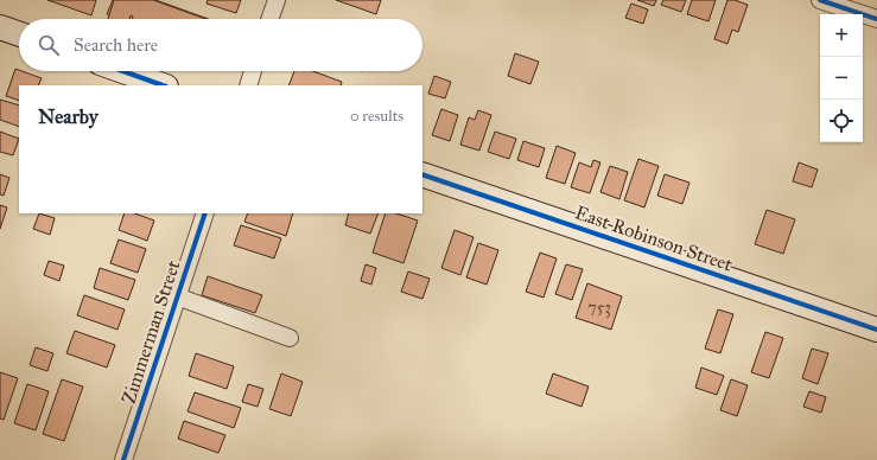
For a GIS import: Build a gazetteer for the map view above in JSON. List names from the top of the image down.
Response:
{
  "streets": {
    "street": ["East Robinson Street", "Zimmerman Street"]
  },
  "house_numbers": ["753"],
  "page": {
    "map_buttons": ["+", "−"],
    "search": "Search here",
    "heading": ["Nearby", "0 results"]
  }
}
